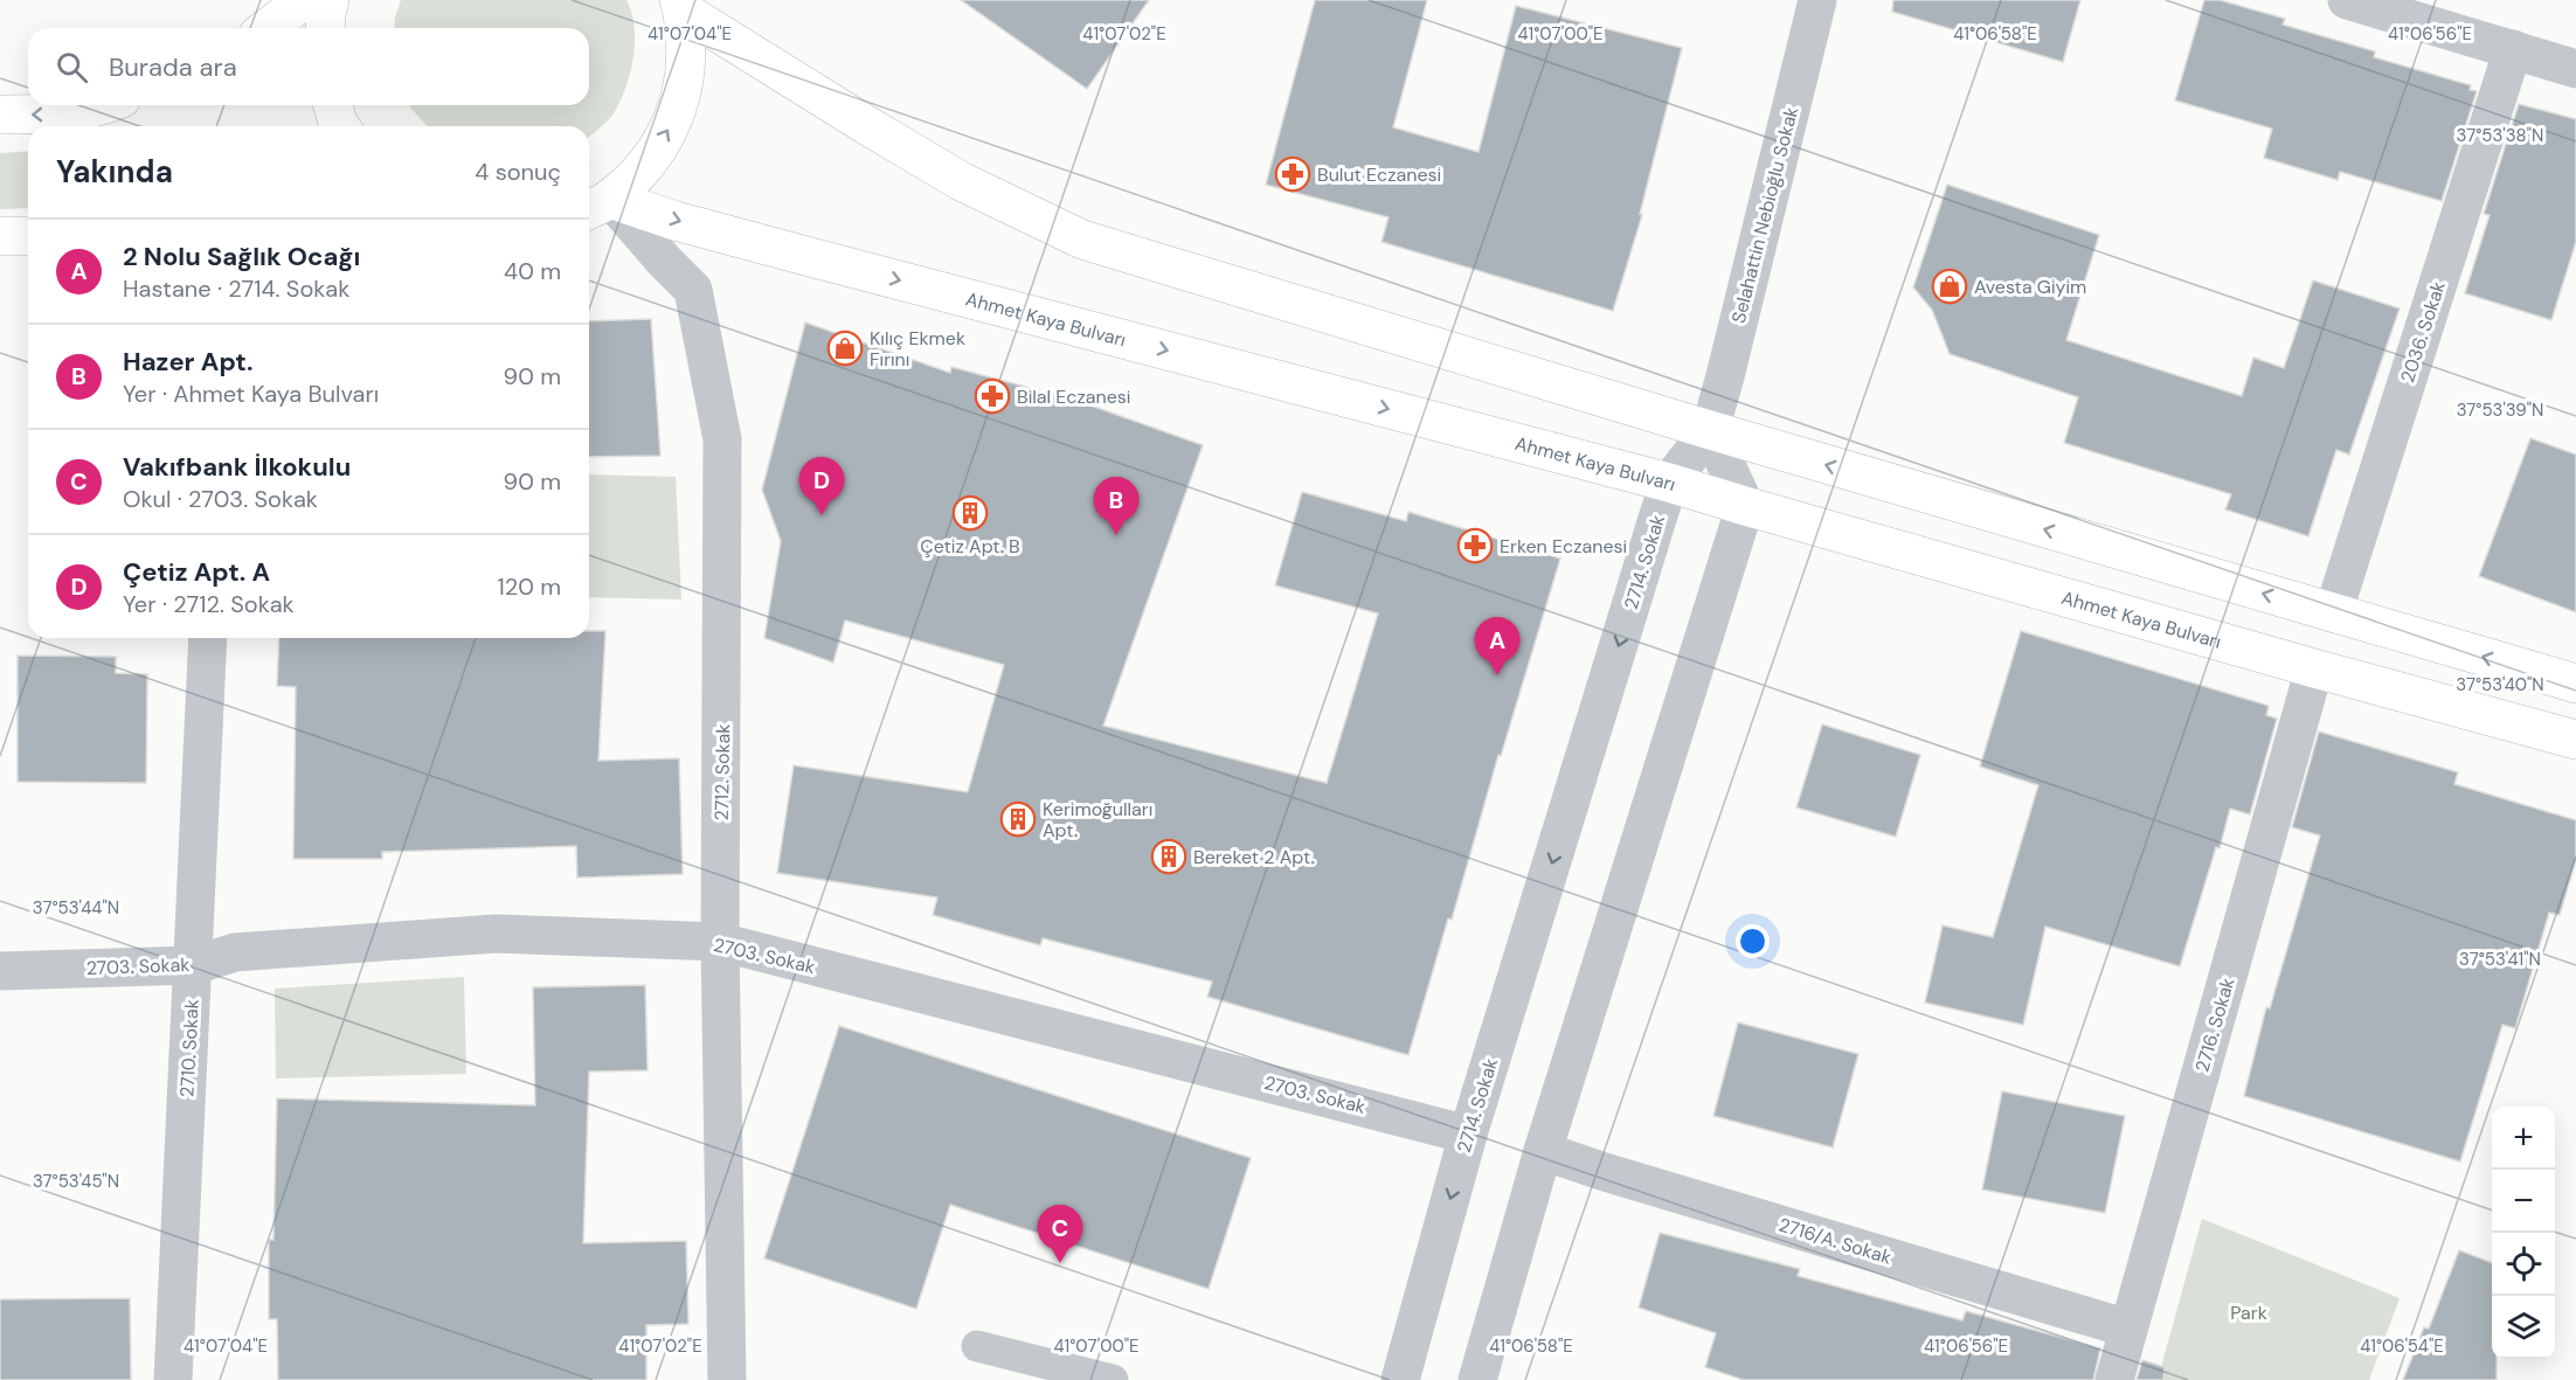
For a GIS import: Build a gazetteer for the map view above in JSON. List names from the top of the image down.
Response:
{
  "streets": {
    "main road": ["Ahmet Kaya Bulvarı"],
    "street": [
      "Selahattin Nebioğlu Sokak",
      "2036. Sokak",
      "2714. Sokak",
      "2712. Sokak",
      "2703. Sokak",
      "2716. Sokak",
      "2710. Sokak",
      "2716/A. Sokak"
    ]
  },
  "crossings": [
    ["Selahattin Nebioğlu Sokak", "2714. Sokak"],
    ["Ahmet Kaya Bulvarı", "2714. Sokak"],
    ["Ahmet Kaya Bulvarı", "2712. Sokak"],
    ["Ahmet Kaya Bulvarı", "2716. Sokak"],
    ["2714. Sokak", "2703. Sokak"],
    ["2712. Sokak", "2703. Sokak"],
    ["2703. Sokak", "2710. Sokak"],
    ["2716. Sokak", "2716/A. Sokak"]
  ],
  "parks": ["Park"],
  "places": {
    "pharmacy": ["Bulut Eczanesi", "Bilal Eczanesi", "Erken Eczanesi"],
    "shop": ["Avesta Giyim", "Kılıç Ekmek Fırını"],
    "building": ["Çetiz Apt. B", "Kerimoğulları Apt.", "Bereket 2 Apt."]
  },
  "page": {
    "search": "Burada ara",
    "heading": ["Yakında", "4 sonuç"],
    "list": [
      {
        "mark": "A",
        "name": "2 Nolu Sağlık Ocağı",
        "note": "Hastane · 2714. Sokak",
        "value": "40 m"
      },
      {
        "mark": "B",
        "name": "Hazer Apt.",
        "note": "Yer · Ahmet Kaya Bulvarı",
        "value": "90 m"
      },
      {
        "mark": "C",
        "name": "Vakıfbank İlkokulu",
        "note": "Okul · 2703. Sokak",
        "value": "90 m"
      },
      {
        "mark": "D",
        "name": "Çetiz Apt. A",
        "note": "Yer · 2712. Sokak",
        "value": "120 m"
      }
    ],
    "pins": [
      "D",
      "B",
      "A",
      "C"
    ],
    "map_buttons": ["+", "−"]
  },
  "coordinates": [
    "41°07'00\"E",
    "41°06'58\"E",
    "41°06'56\"E",
    "41°07'04\"E",
    "41°07'02\"E",
    "37°53'38\"N",
    "37°53'39\"N",
    "37°53'40\"N",
    "37°53'44\"N",
    "37°53'41\"N",
    "37°53'45\"N",
    "41°06'54\"E"
  ]
}
